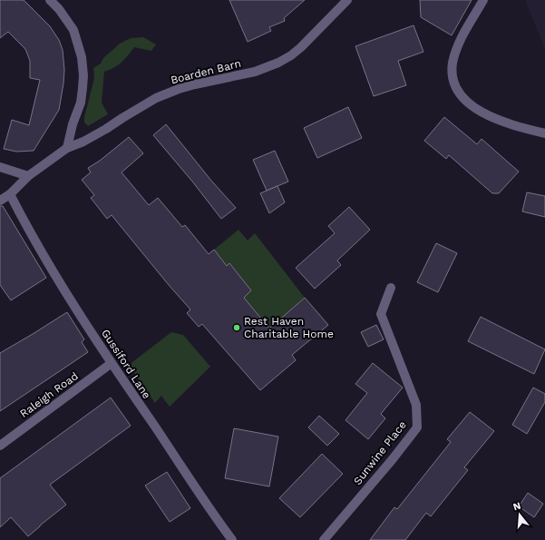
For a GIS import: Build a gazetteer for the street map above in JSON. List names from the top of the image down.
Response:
{
  "streets": {
    "street": [
      "Boarden Barn",
      "Gussiford Lane",
      "Raleigh Road",
      "Sunwine Place"
    ]
  },
  "crossings": [
    ["Boarden Barn", "Gussiford Lane"],
    ["Gussiford Lane", "Raleigh Road"]
  ],
  "places": ["Rest Haven Charitable Home"],
  "north": "top"
}
